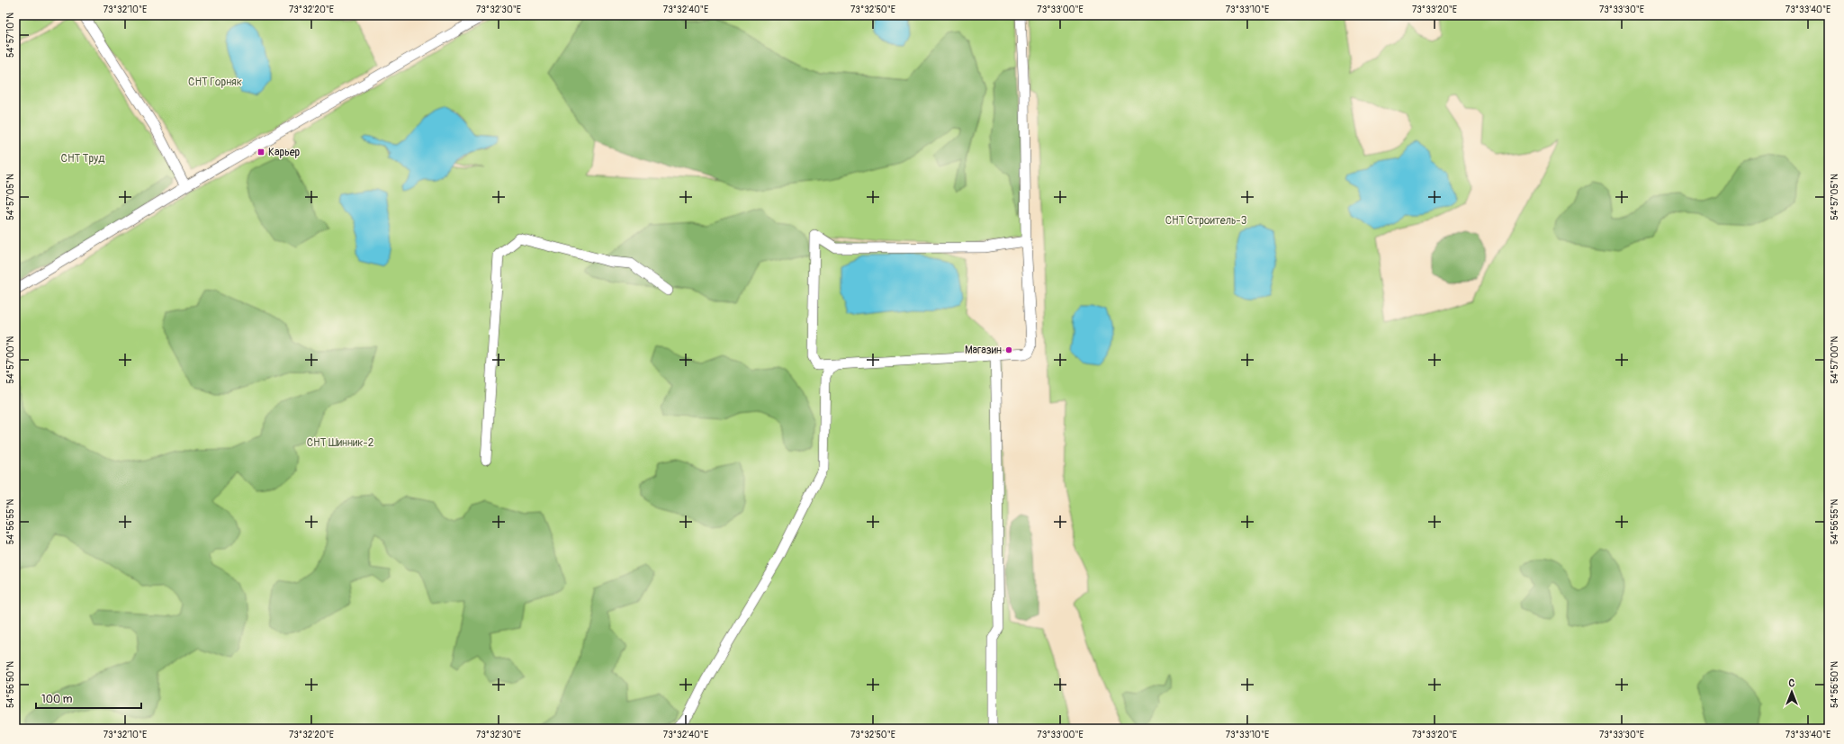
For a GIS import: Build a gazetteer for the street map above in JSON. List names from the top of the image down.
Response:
{
  "parks": [
    "СНТ Горняк",
    "СНТ Труд",
    "СНТ Строитель-3",
    "СНТ Шинник-2"
  ],
  "places": {
    "transit": ["Карьер"],
    "other": ["Магазин"]
  },
  "scale_bar": "100 m",
  "north": "top",
  "coordinates": [
    "73°32'10\"E",
    "73°32'20\"E",
    "73°32'30\"E",
    "73°32'40\"E",
    "73°32'50\"E",
    "73°33'00\"E",
    "73°33'10\"E",
    "73°33'20\"E",
    "73°33'30\"E",
    "73°33'40\"E",
    "54°57'10\"N",
    "54°57'05\"N",
    "54°57'00\"N",
    "54°56'55\"N",
    "54°56'50\"N"
  ]
}
